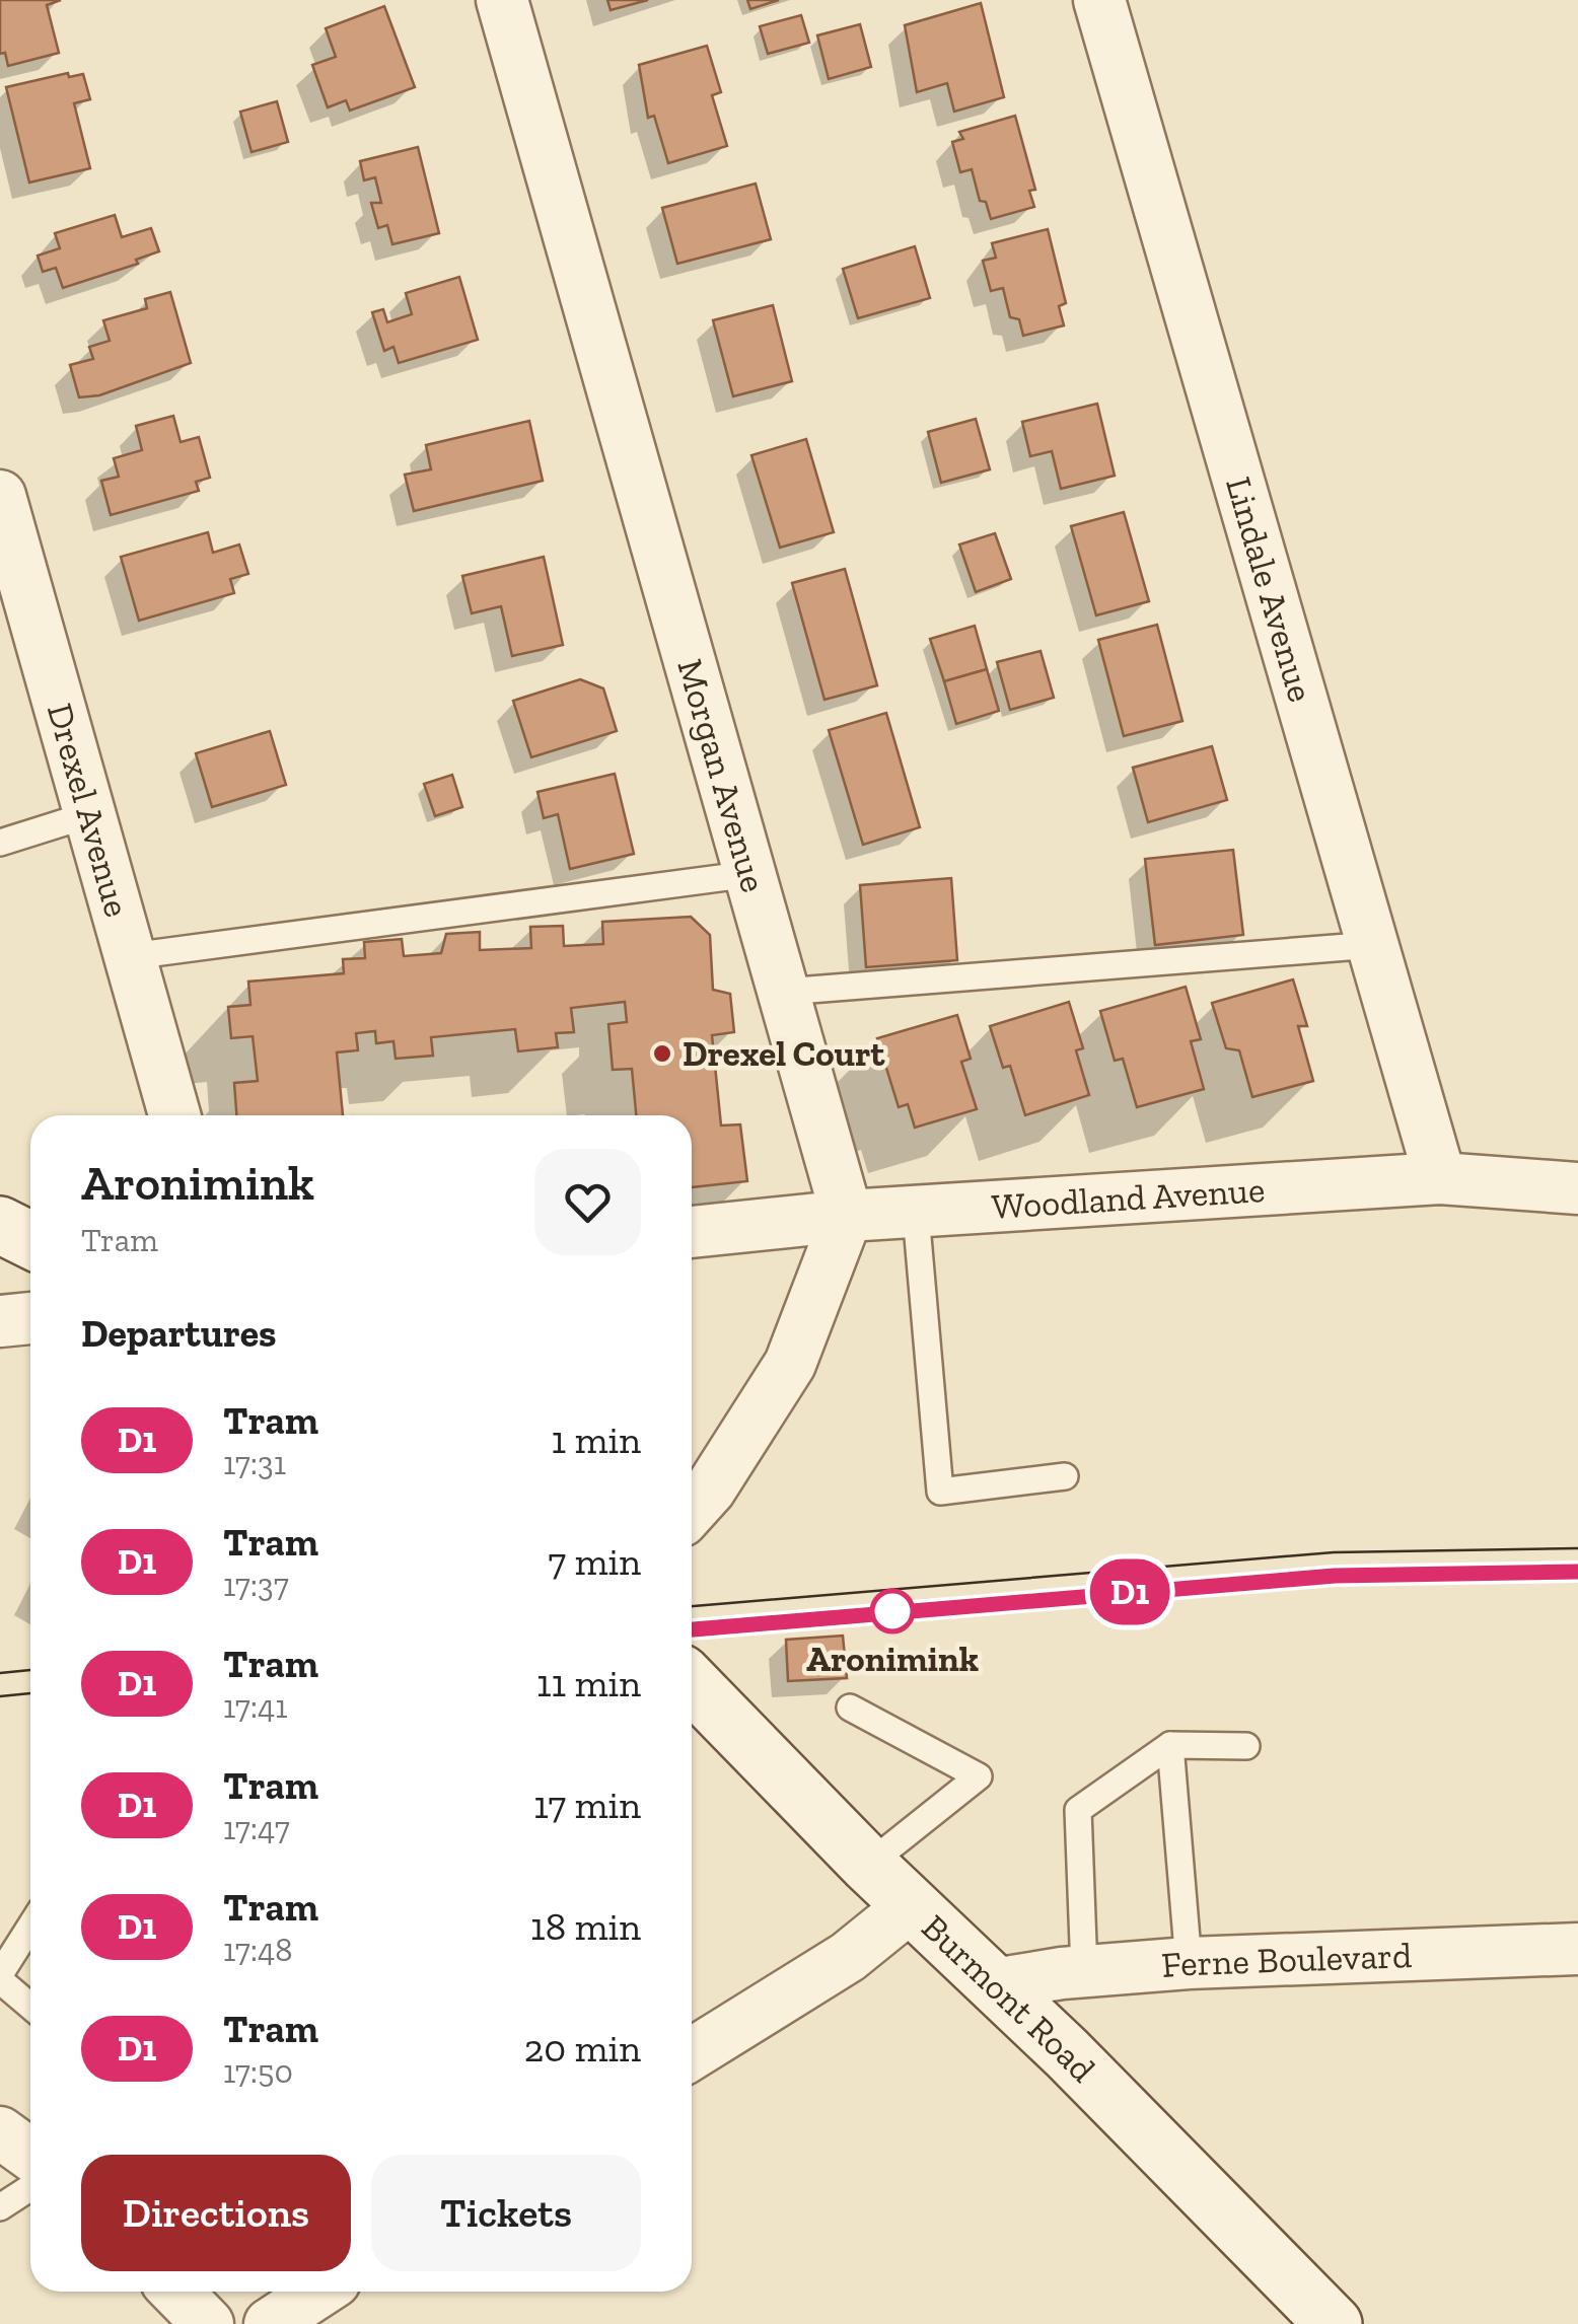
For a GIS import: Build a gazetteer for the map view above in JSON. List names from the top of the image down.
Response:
{
  "streets": {
    "street": [
      "Lindale Avenue",
      "Morgan Avenue",
      "Drexel Avenue",
      "Woodland Avenue",
      "Ferne Boulevard",
      "Burmont Road"
    ]
  },
  "crossings": [
    ["Lindale Avenue", "Woodland Avenue"],
    ["Morgan Avenue", "Woodland Avenue"],
    ["Ferne Boulevard", "Burmont Road"]
  ],
  "places": ["Drexel Court", "Aronimink"],
  "lines": ["tram line D1"],
  "page": {
    "on_map": "D1",
    "heading": [
      ["Aronimink", "Tram"],
      "Departures"
    ],
    "list": [
      {
        "mark": "D1",
        "name": "Tram",
        "note": "17:31",
        "value": "1 min"
      },
      {
        "mark": "D1",
        "name": "Tram",
        "note": "17:37",
        "value": "7 min"
      },
      {
        "mark": "D1",
        "name": "Tram",
        "note": "17:41",
        "value": "11 min"
      },
      {
        "mark": "D1",
        "name": "Tram",
        "note": "17:47",
        "value": "17 min"
      },
      {
        "mark": "D1",
        "name": "Tram",
        "note": "17:48",
        "value": "18 min"
      },
      {
        "mark": "D1",
        "name": "Tram",
        "note": "17:50",
        "value": "20 min"
      }
    ],
    "buttons": ["Directions", "Tickets"]
  }
}
